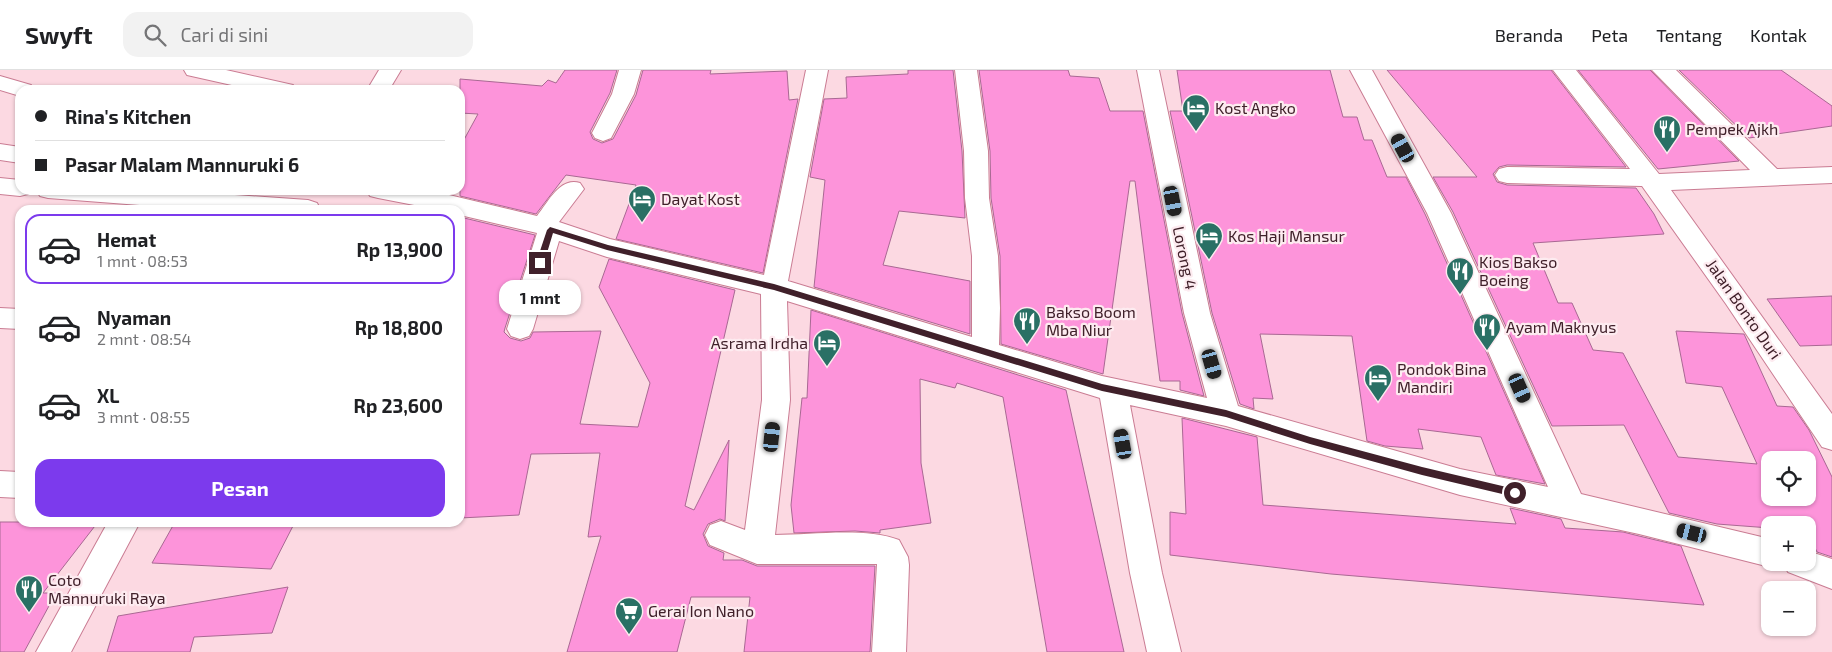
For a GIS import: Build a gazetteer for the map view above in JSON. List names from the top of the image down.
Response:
{
  "streets": {
    "street": ["Lorong 4", "Jalan Bonto Duri"]
  },
  "places": {
    "hotel": [
      "Kost Angko",
      "Dayat Kost",
      "Kos Haji Mansur",
      "Asrama Irdha",
      "Pondok Bina Mandiri"
    ],
    "restaurant": [
      "Pempek Ajkh",
      "Kios Bakso Boeing",
      "Bakso Boom Mba Niur",
      "Ayam Maknyus",
      "Coto Mannuruki Raya"
    ],
    "supermarket": ["Gerai Ion Nano"]
  },
  "page": {
    "header": "Swyft",
    "search": "Cari di sini",
    "nav": [
      "Beranda",
      "Peta",
      "Tentang",
      "Kontak"
    ],
    "banner": ["Rina's Kitchen", "Pasar Malam Mannuruki 6"],
    "list": [
      {
        "name": "Hemat",
        "note": "1 mnt · 08:53",
        "value": "Rp 13,900"
      },
      {
        "name": "Nyaman",
        "note": "2 mnt · 08:54",
        "value": "Rp 18,800"
      },
      {
        "name": "XL",
        "note": "3 mnt · 08:55",
        "value": "Rp 23,600"
      }
    ],
    "bubble": "1 mnt",
    "buttons": "Pesan",
    "map_buttons": ["+", "−"]
  }
}
